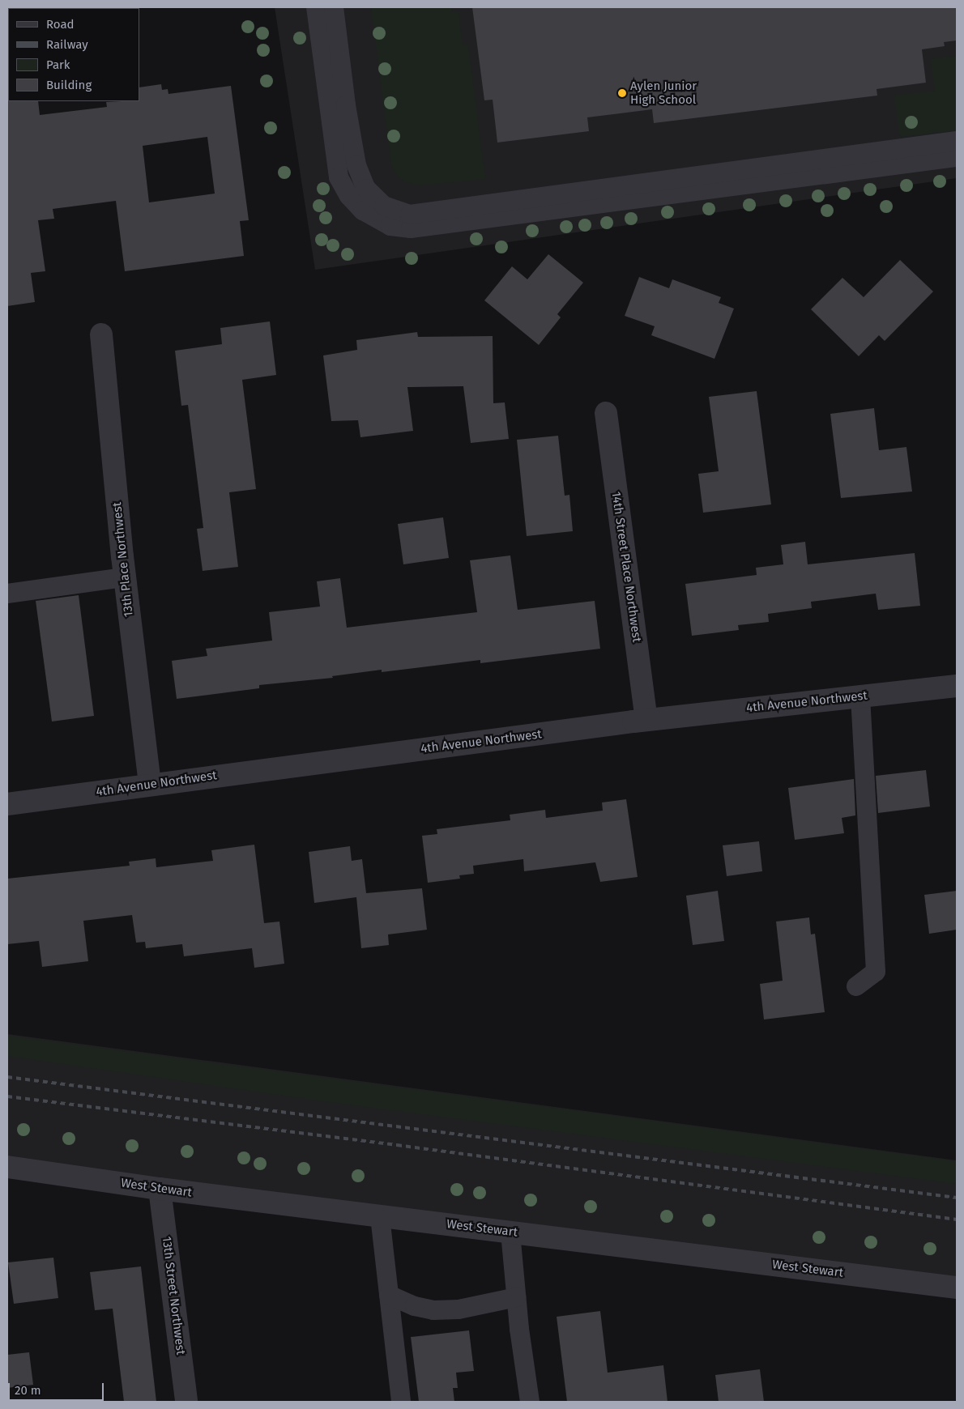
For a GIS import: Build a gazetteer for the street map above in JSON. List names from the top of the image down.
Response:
{
  "streets": {
    "street": [
      "13th Place Northwest",
      "14th Street Place Northwest",
      "4th Avenue Northwest",
      "West Stewart",
      "13th Street Northwest"
    ]
  },
  "crossings": [
    ["13th Place Northwest", "4th Avenue Northwest"],
    ["14th Street Place Northwest", "4th Avenue Northwest"],
    ["West Stewart", "13th Street Northwest"]
  ],
  "places": ["Aylen Junior High School"],
  "legend": [
    "Road",
    "Railway",
    "Park",
    "Building"
  ],
  "scale_bar": "20 m"
}
